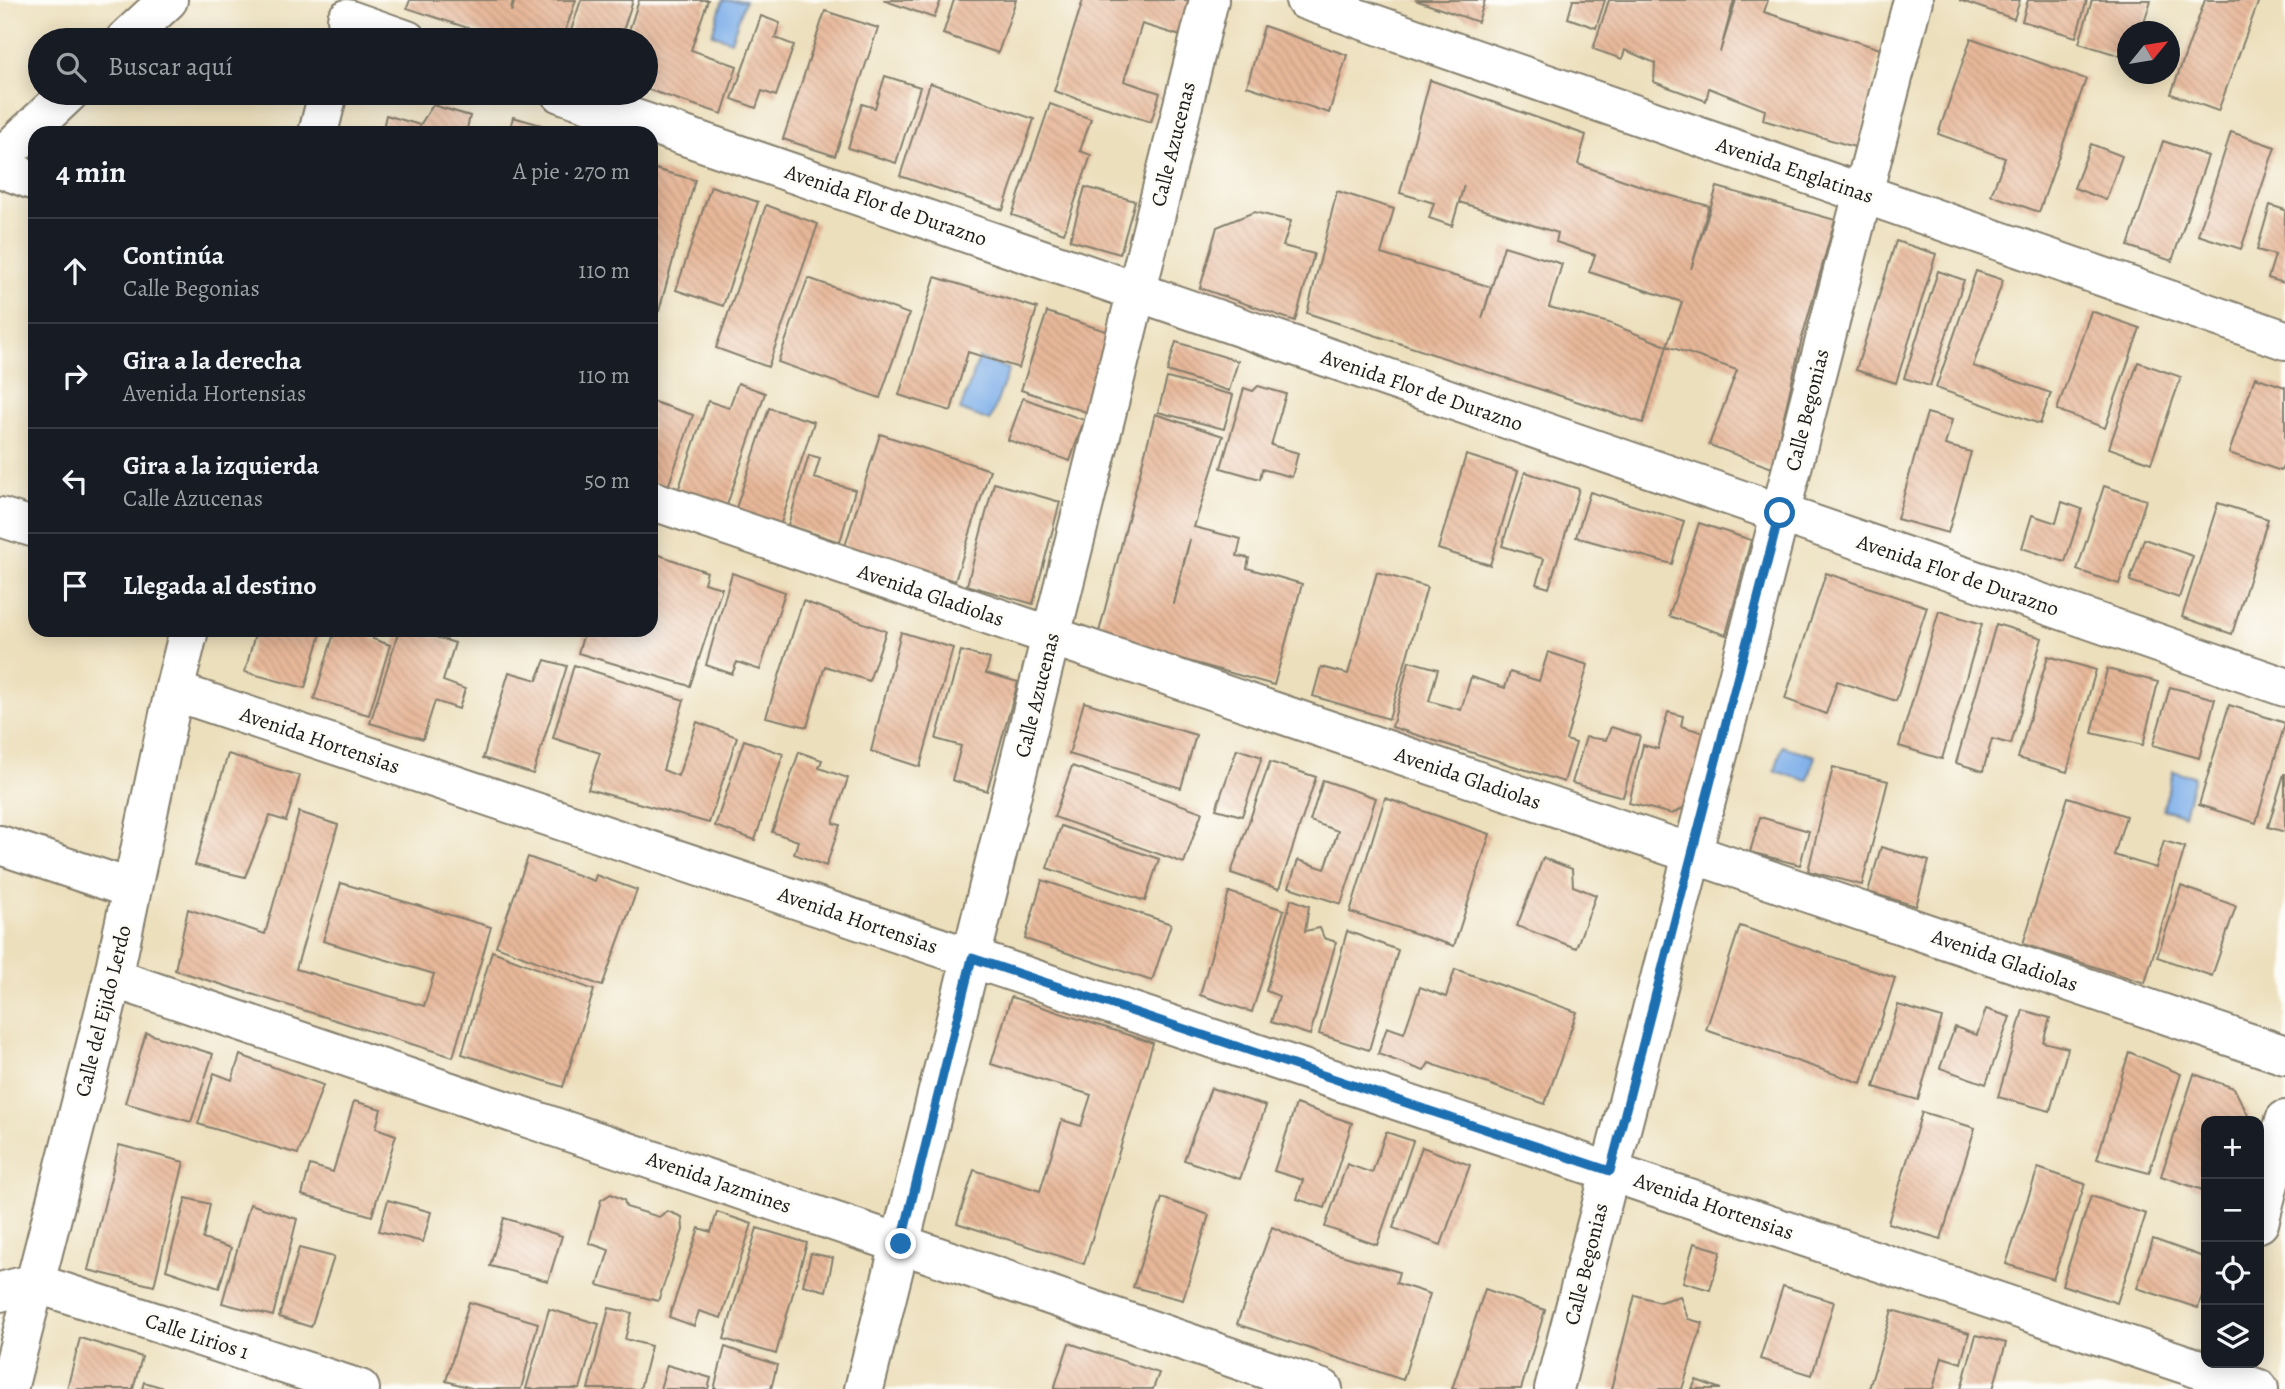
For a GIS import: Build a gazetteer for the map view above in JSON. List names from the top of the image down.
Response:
{
  "streets": {
    "street": [
      "Calle Azucenas",
      "Avenida Englatinas",
      "Avenida Flor de Durazno",
      "Calle Begonias",
      "Avenida Gladiolas",
      "Avenida Hortensias",
      "Calle del Ejido Lerdo",
      "Avenida Jazmines",
      "Calle Lirios 1"
    ]
  },
  "crossings": [
    ["Calle Azucenas", "Avenida Flor de Durazno"],
    ["Calle Azucenas", "Avenida Gladiolas"],
    ["Calle Azucenas", "Avenida Hortensias"],
    ["Calle Azucenas", "Avenida Jazmines"],
    ["Avenida Englatinas", "Calle Begonias"],
    ["Avenida Flor de Durazno", "Calle Begonias"],
    ["Calle Begonias", "Avenida Gladiolas"],
    ["Calle Begonias", "Avenida Hortensias"],
    ["Avenida Hortensias", "Calle del Ejido Lerdo"],
    ["Calle del Ejido Lerdo", "Avenida Jazmines"],
    ["Calle del Ejido Lerdo", "Calle Lirios 1"]
  ],
  "north": "top right",
  "page": {
    "search": "Buscar aquí",
    "heading": ["4 min", "A pie · 270 m"],
    "list": [
      ["Continúa", "Calle Begonias", "110 m"],
      ["Gira a la derecha", "Avenida Hortensias", "110 m"],
      ["Gira a la izquierda", "Calle Azucenas", "50 m"],
      "Llegada al destino"
    ],
    "map_buttons": ["+", "−"]
  }
}
